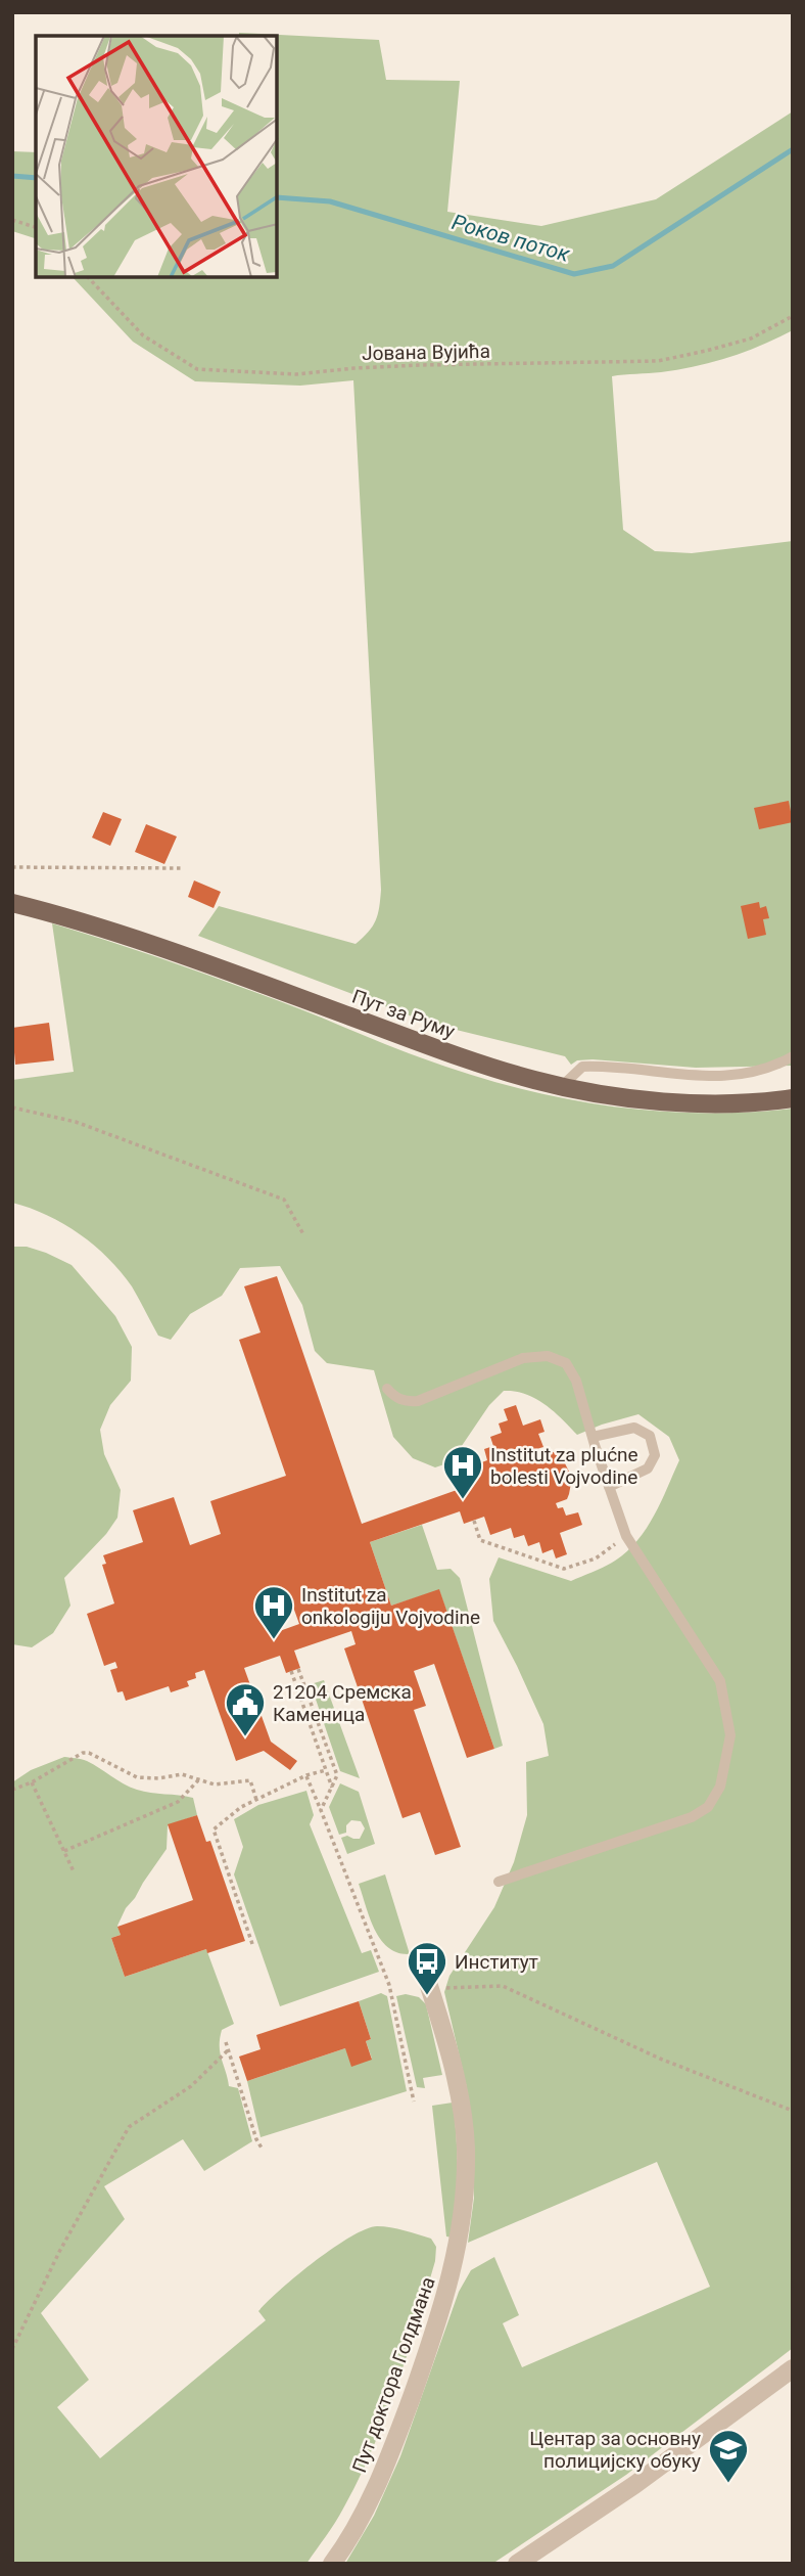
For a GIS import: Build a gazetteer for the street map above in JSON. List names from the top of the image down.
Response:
{
  "streets": {
    "main road": ["Пут за Руму"],
    "street": ["Пут доктора Голдмана"],
    "path": ["Јована Вујића"]
  },
  "water": ["Роков поток"],
  "places": {
    "hospital": ["Institut za plućne bolesti Vojvodine", "Institut za onkologiju Vojvodine"],
    "public building": ["21204 Сремска Каменица"],
    "bus stop": ["Институт"],
    "school or university": ["Центар за основну полицијску обуку"]
  }
}
